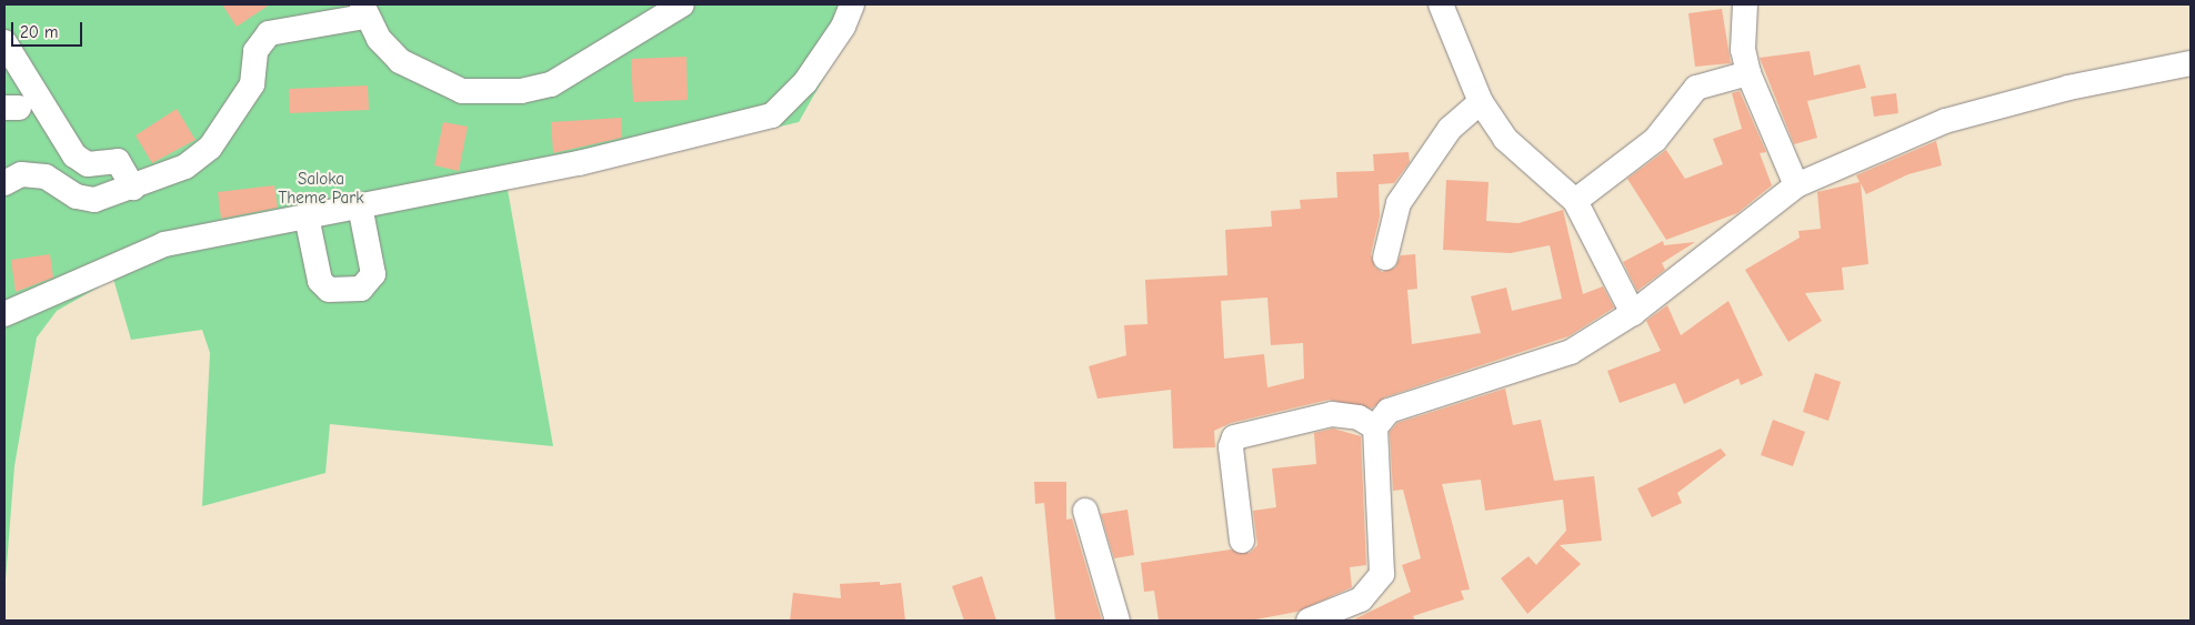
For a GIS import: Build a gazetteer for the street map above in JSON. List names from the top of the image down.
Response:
{
  "parks": ["Saloka Theme Park"],
  "scale_bar": "20 m"
}
